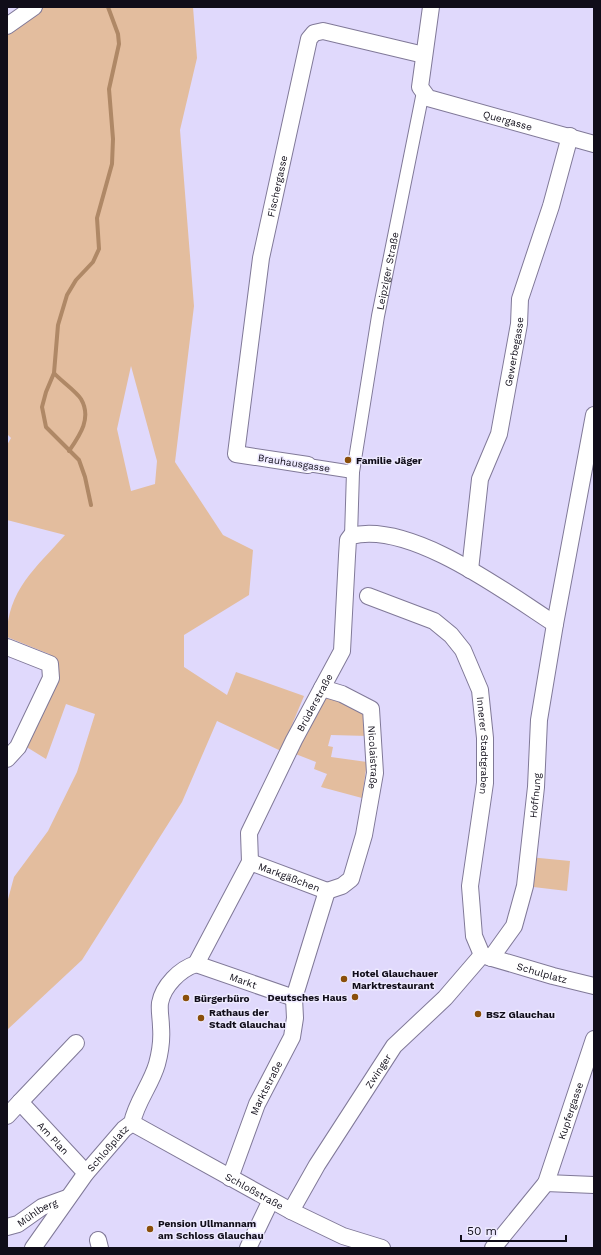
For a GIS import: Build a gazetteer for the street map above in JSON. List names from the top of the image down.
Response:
{
  "streets": {
    "street": [
      "Quergasse",
      "Fischergasse",
      "Leipziger Straße",
      "Gewerbegasse",
      "Brauhausgasse",
      "Brüderstraße",
      "Innerer Stadtgraben",
      "Nicolaistraße",
      "Hoffnung",
      "Markgäßchen",
      "Schulplatz",
      "Markt",
      "Zwinger",
      "Marktstraße",
      "Kupfergasse",
      "Am Plan",
      "Schloßplatz",
      "Schloßstraße",
      "Mühlberg"
    ]
  },
  "crossings": [
    ["Quergasse", "Leipziger Straße"],
    ["Quergasse", "Gewerbegasse"],
    ["Fischergasse", "Leipziger Straße"],
    ["Fischergasse", "Brauhausgasse"],
    ["Leipziger Straße", "Brauhausgasse"],
    ["Leipziger Straße", "Brüderstraße"],
    ["Brüderstraße", "Nicolaistraße"],
    ["Brüderstraße", "Markgäßchen"],
    ["Innerer Stadtgraben", "Hoffnung"],
    ["Innerer Stadtgraben", "Schulplatz"],
    ["Innerer Stadtgraben", "Zwinger"],
    ["Nicolaistraße", "Markgäßchen"],
    ["Hoffnung", "Schulplatz"],
    ["Hoffnung", "Zwinger"],
    ["Schulplatz", "Zwinger"],
    ["Markt", "Marktstraße"],
    ["Markt", "Schloßplatz"],
    ["Zwinger", "Schloßstraße"],
    ["Marktstraße", "Schloßstraße"],
    ["Am Plan", "Schloßplatz"],
    ["Schloßplatz", "Schloßstraße"],
    ["Schloßplatz", "Mühlberg"]
  ],
  "places": [
    "Familie Jäger",
    "Hotel Glauchauer Marktrestaurant",
    "Deutsches Haus",
    "Bürgerbüro",
    "BSZ Glauchau",
    "Rathaus der Stadt Glauchau",
    "Pension Ullmannam am Schloss Glauchau"
  ],
  "scale_bar": "50 m"
}
